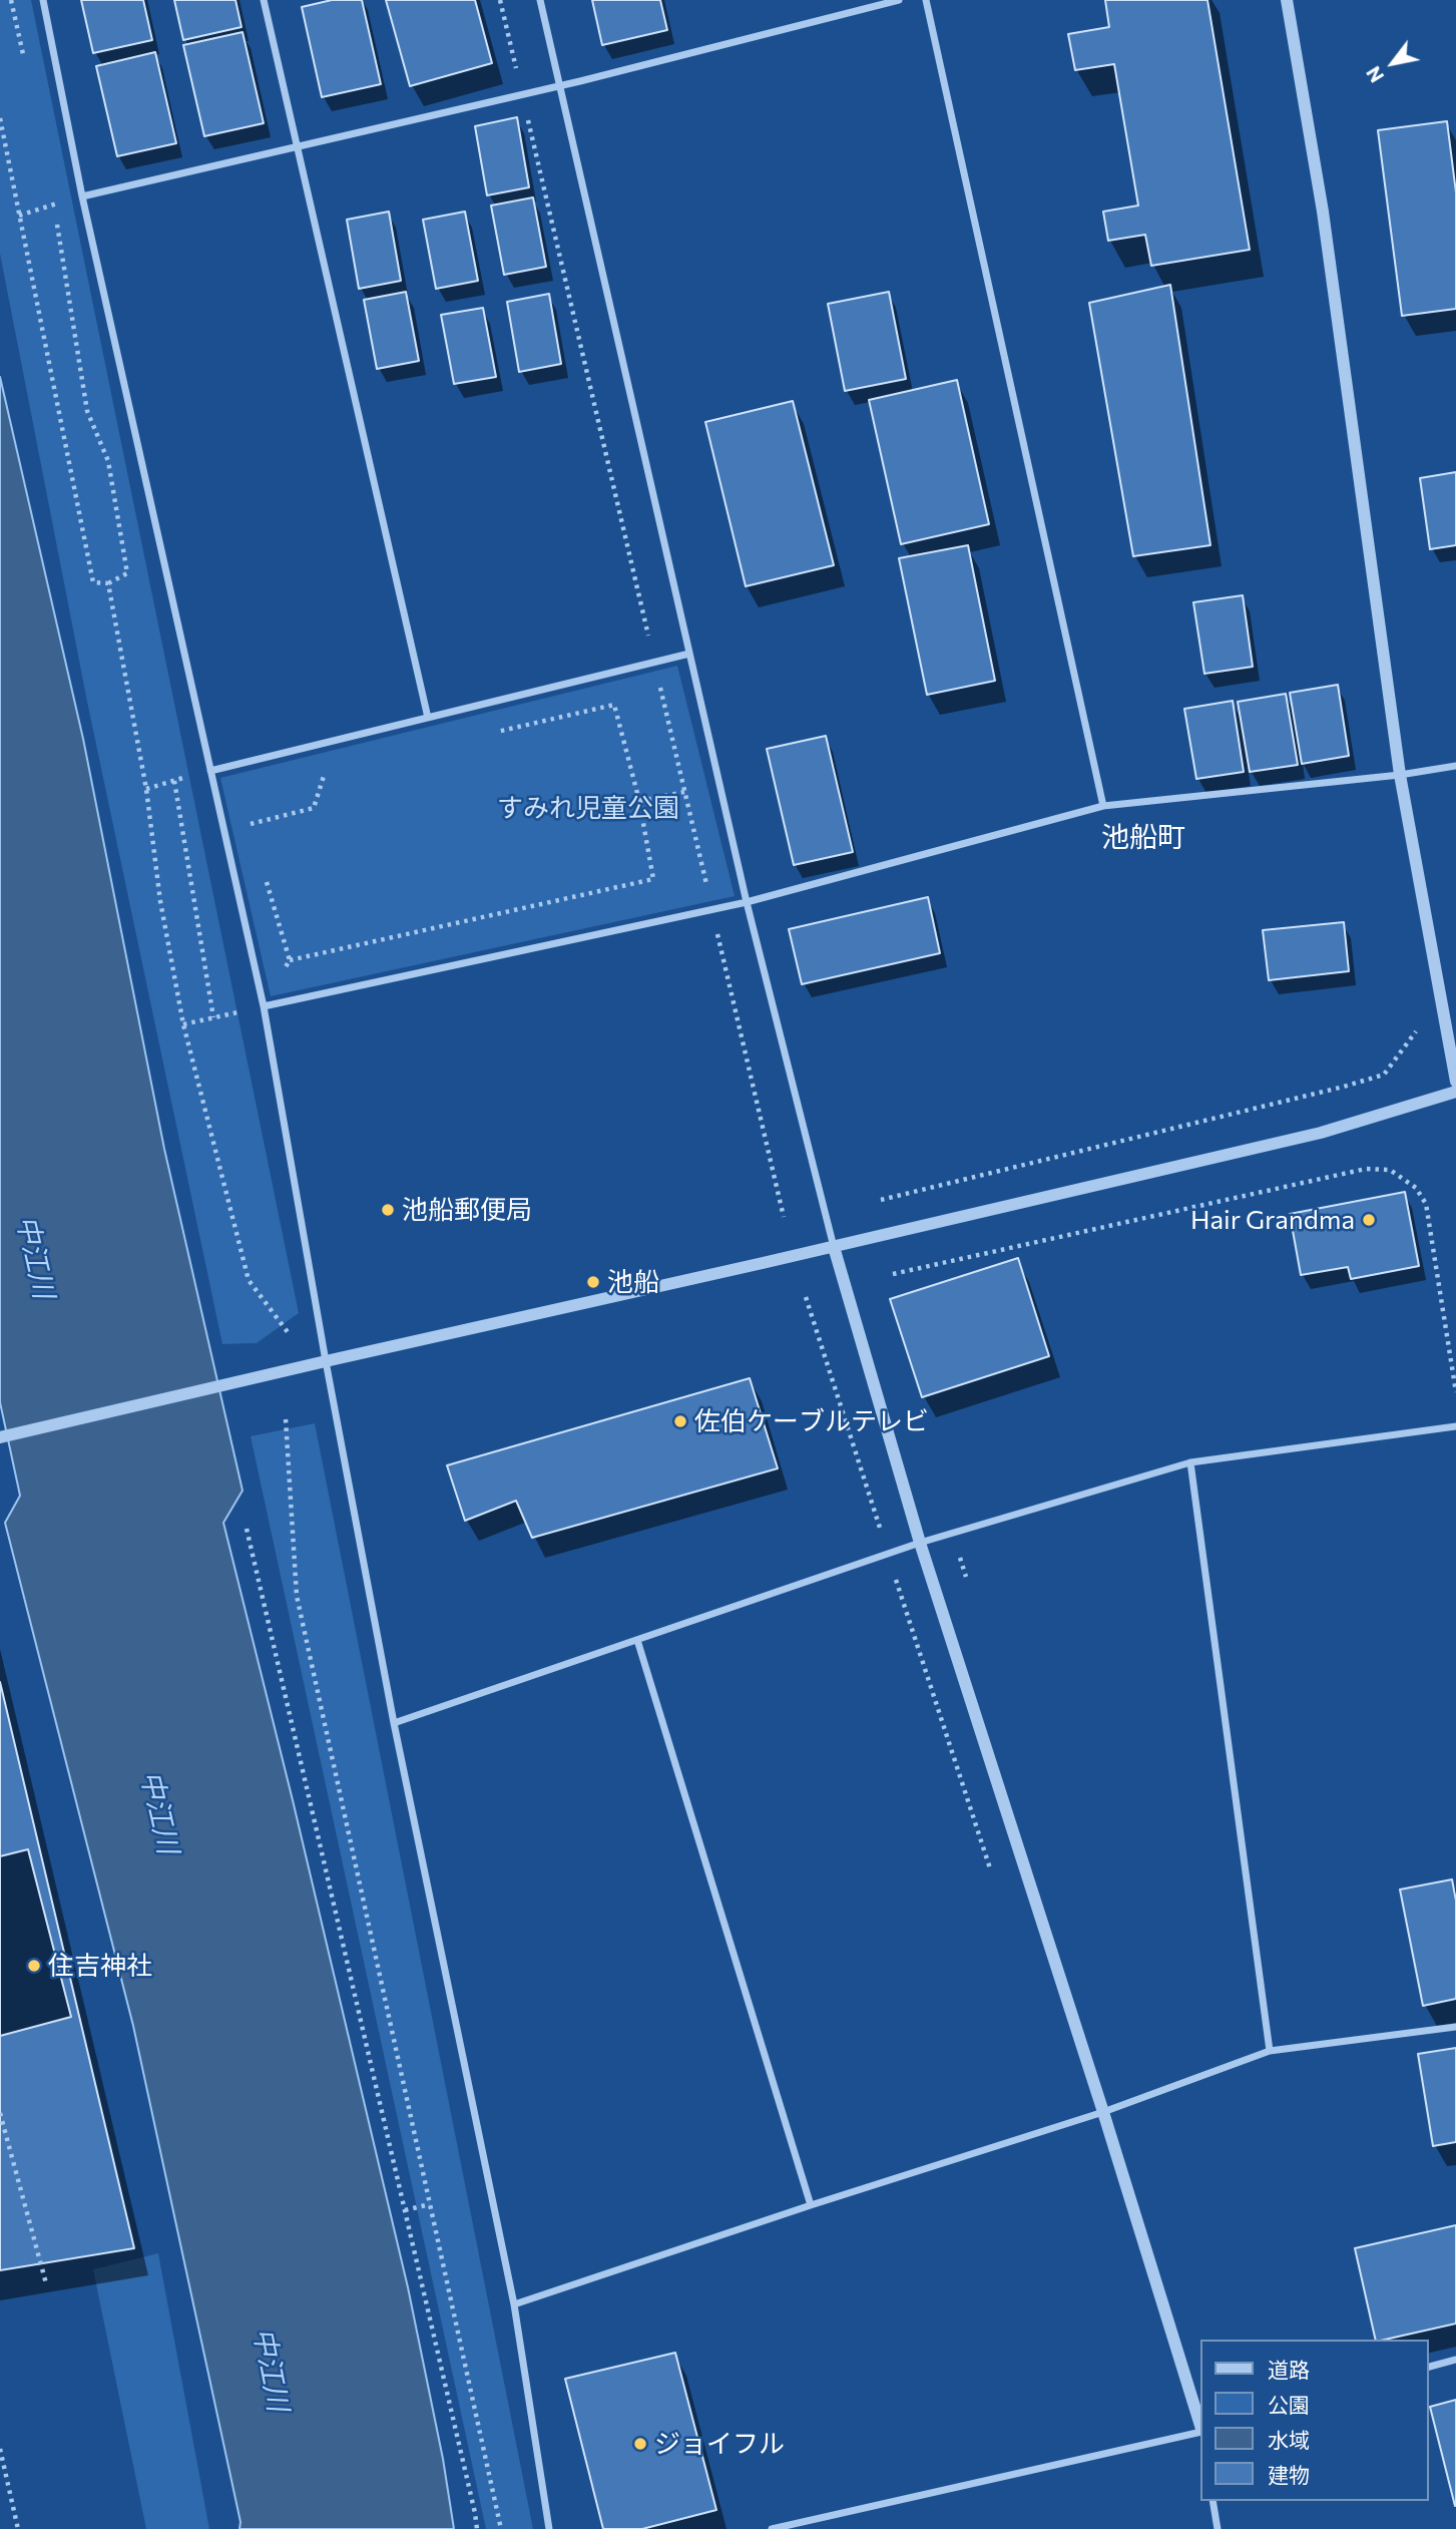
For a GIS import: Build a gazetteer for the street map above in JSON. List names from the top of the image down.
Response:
{
  "districts": ["池船町"],
  "water": ["中江川"],
  "parks": ["すみれ児童公園"],
  "places": [
    "池船郵便局",
    "Hair Grandma",
    "池船",
    "佐伯ケーブルテレビ",
    "住吉神社",
    "ジョイフル"
  ],
  "legend": [
    "道路",
    "公園",
    "水域",
    "建物"
  ],
  "north": "bottom left"
}
